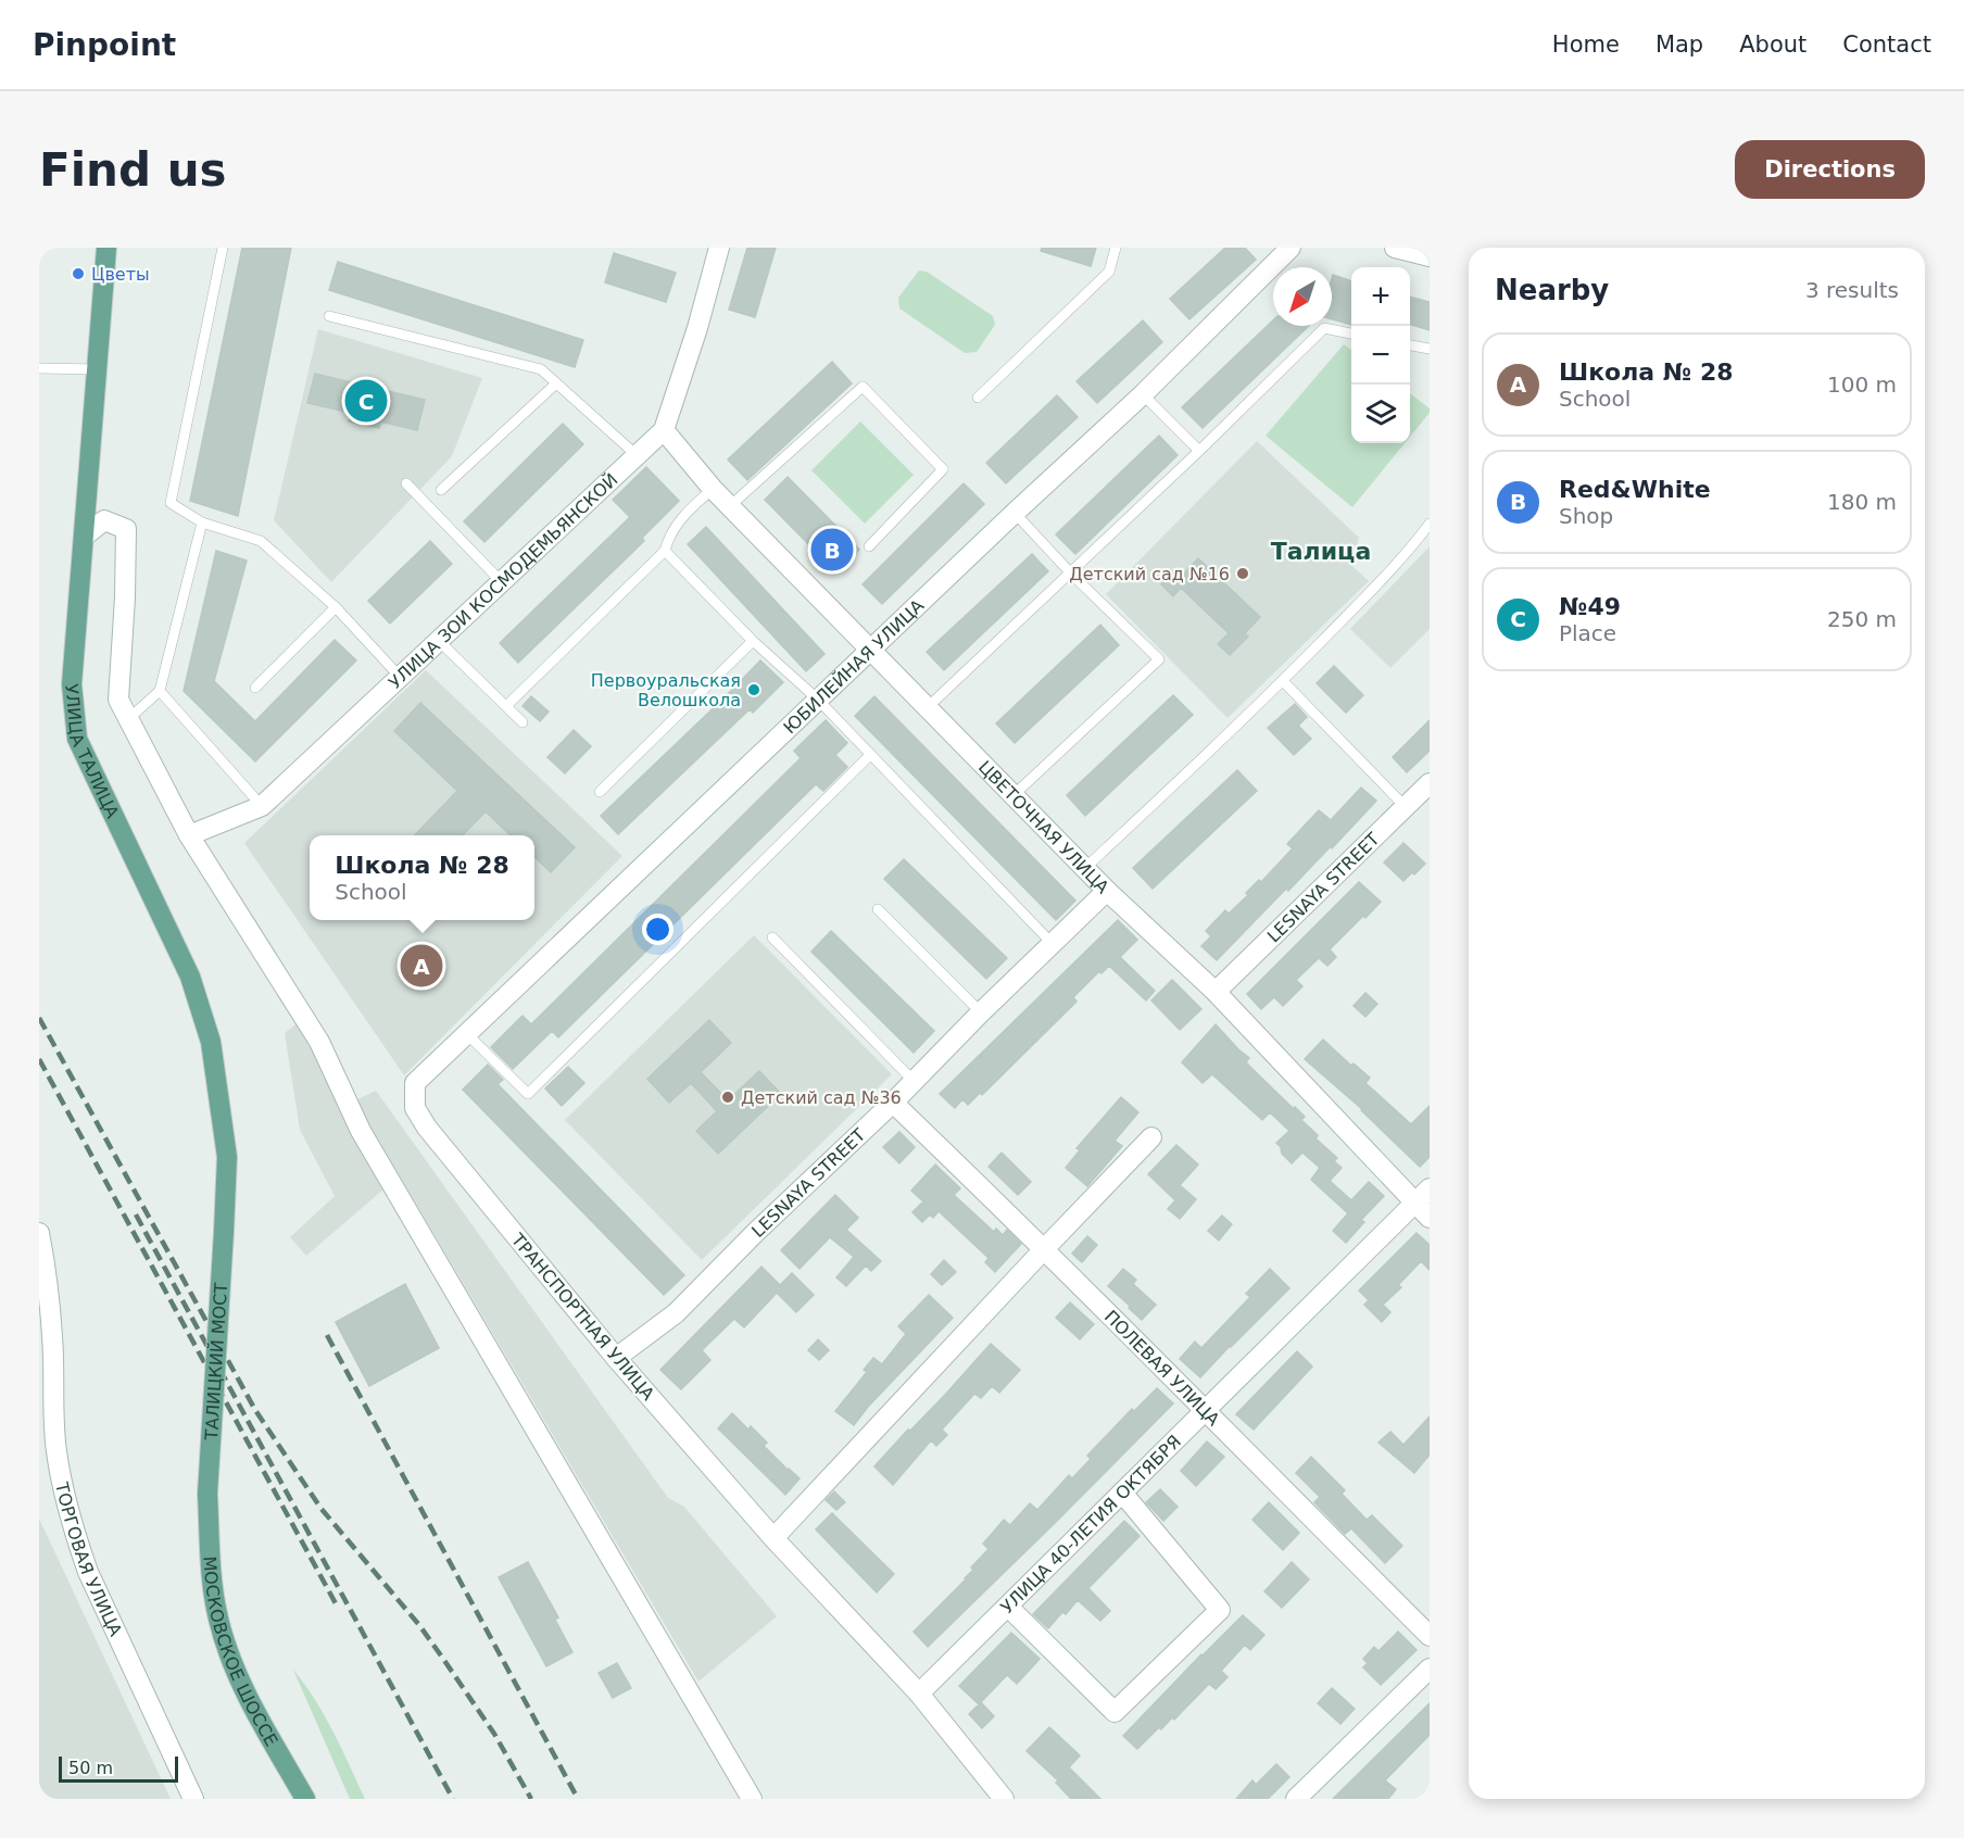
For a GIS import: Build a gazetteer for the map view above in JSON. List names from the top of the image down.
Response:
{
  "streets": {
    "main road": ["УЛИЦА ТАЛИЦА", "ТАЛИЦКИЙ МОСТ", "МОСКОВСКОЕ ШОССЕ"],
    "street": [
      "УЛИЦА ЗОИ КОСМОДЕМЬЯНСКОЙ",
      "ЮБИЛЕЙНАЯ УЛИЦА",
      "ЦВЕТОЧНАЯ УЛИЦА",
      "LESNAYA STREET",
      "ТРАНСПОРТНАЯ УЛИЦА",
      "ПОЛЕВАЯ УЛИЦА",
      "УЛИЦА 40-ЛЕТИЯ ОКТЯБРЯ",
      "ТОРГОВАЯ УЛИЦА"
    ]
  },
  "crossings": [
    ["УЛИЦА ЗОИ КОСМОДЕМЬЯНСКОЙ", "ЦВЕТОЧНАЯ УЛИЦА"],
    ["ЮБИЛЕЙНАЯ УЛИЦА", "ЦВЕТОЧНАЯ УЛИЦА"],
    ["ЮБИЛЕЙНАЯ УЛИЦА", "ТРАНСПОРТНАЯ УЛИЦА"],
    ["УЛИЦА ТАЛИЦА", "ТАЛИЦКИЙ МОСТ"],
    ["ЦВЕТОЧНАЯ УЛИЦА", "LESNAYA STREET"],
    ["ЦВЕТОЧНАЯ УЛИЦА", "УЛИЦА 40-ЛЕТИЯ ОКТЯБРЯ"],
    ["LESNAYA STREET", "ТРАНСПОРТНАЯ УЛИЦА"],
    ["LESNAYA STREET", "ПОЛЕВАЯ УЛИЦА"],
    ["ТРАНСПОРТНАЯ УЛИЦА", "УЛИЦА 40-ЛЕТИЯ ОКТЯБРЯ"],
    ["ТАЛИЦКИЙ МОСТ", "МОСКОВСКОЕ ШОССЕ"],
    ["ПОЛЕВАЯ УЛИЦА", "УЛИЦА 40-ЛЕТИЯ ОКТЯБРЯ"]
  ],
  "districts": ["Талица"],
  "places": [
    "Цветы",
    "Детский сад №16",
    "Первоуральская Велошкола",
    "Детский сад №36"
  ],
  "scale_bar": "50 m",
  "north": "bottom left",
  "page": {
    "header": "Pinpoint",
    "nav": [
      "Home",
      "Map",
      "About",
      "Contact"
    ],
    "buttons": "Directions",
    "title": "Find us",
    "heading": ["Nearby", "3 results"],
    "map_buttons": ["+", "−"],
    "list": [
      {
        "mark": "A",
        "name": "Школа № 28",
        "note": "School",
        "value": "100 m"
      },
      {
        "mark": "B",
        "name": "Red&White",
        "note": "Shop",
        "value": "180 m"
      },
      {
        "mark": "C",
        "name": "№49",
        "note": "Place",
        "value": "250 m"
      }
    ],
    "pins": ["C", "B", "A"],
    "popup": ["Школа № 28", "School"],
    "scale": "50 m"
  }
}
